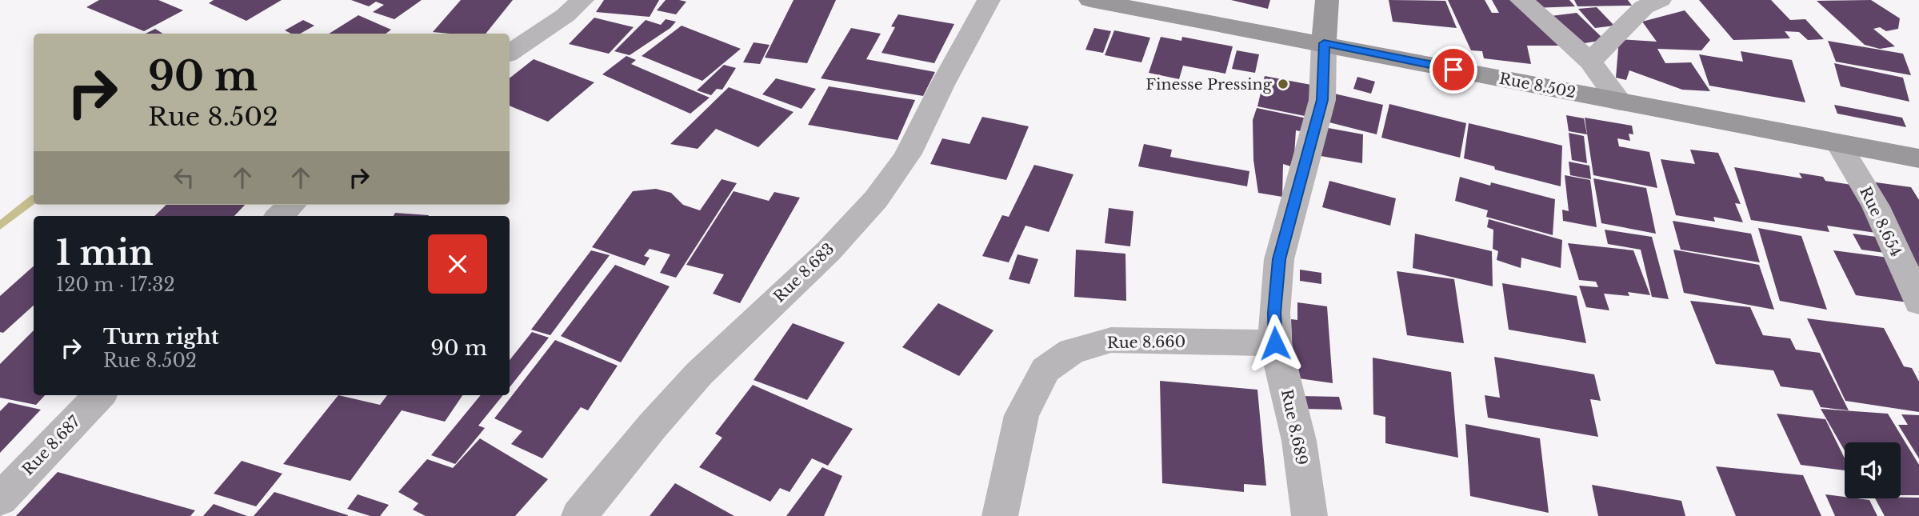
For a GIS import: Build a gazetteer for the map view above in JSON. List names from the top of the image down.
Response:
{
  "streets": {
    "main road": ["Rue 8.502"],
    "street": [
      "Rue 8.654",
      "Rue 8.683",
      "Rue 8.660",
      "Rue 8.689",
      "Rue 8.687"
    ]
  },
  "crossings": [
    ["Rue 8.502", "Rue 8.654"],
    ["Rue 8.502", "Rue 8.689"],
    ["Rue 8.660", "Rue 8.689"]
  ],
  "places": ["Finesse Pressing"],
  "page": {
    "turn": ["90 m", "Rue 8.502"],
    "heading": ["1 min", "120 m · 17:32"],
    "list": [
      {
        "name": "Turn right",
        "note": "Rue 8.502",
        "value": "90 m"
      }
    ]
  }
}
